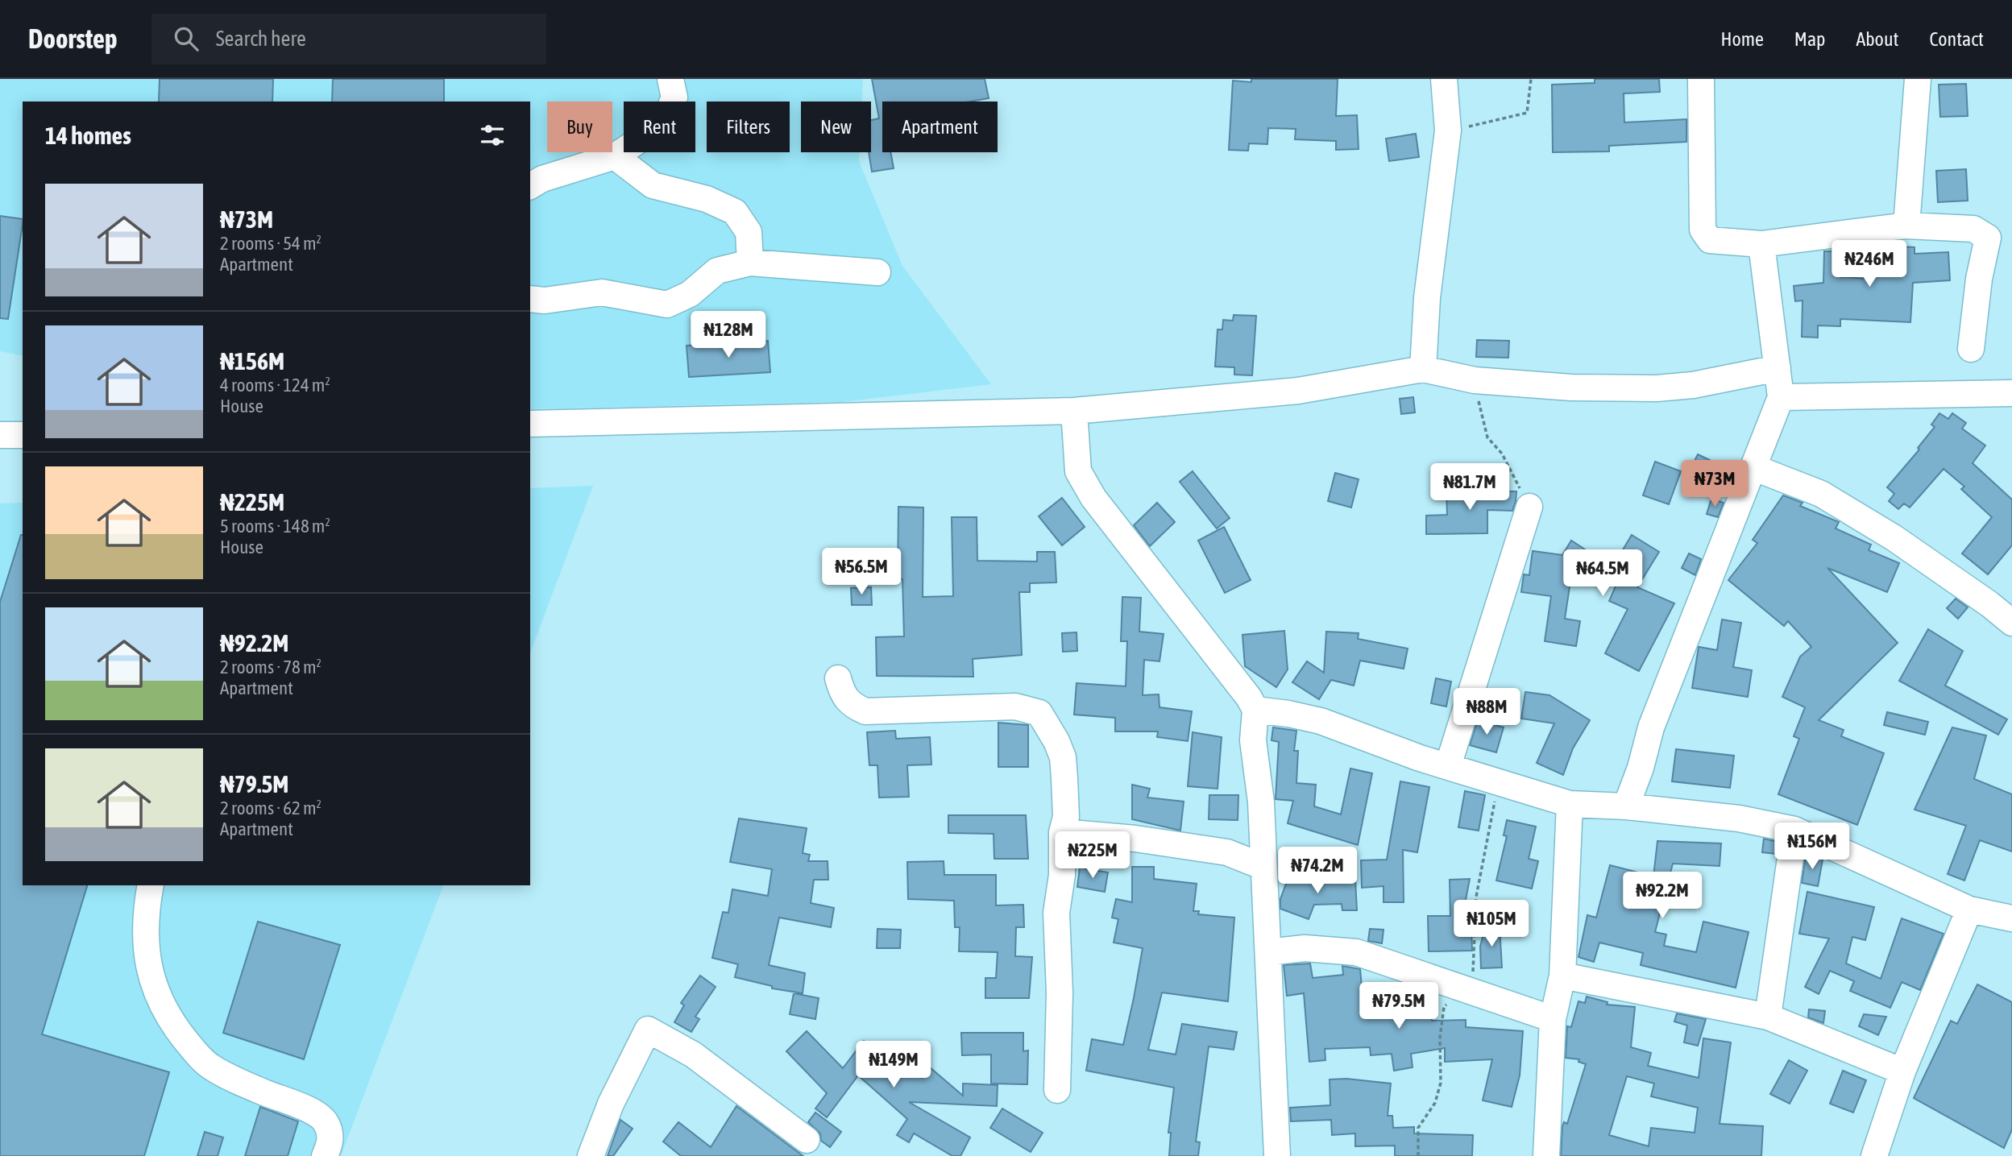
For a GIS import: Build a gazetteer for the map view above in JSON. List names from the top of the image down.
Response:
{
  "page": {
    "header": "Doorstep",
    "search": "Search here",
    "nav": [
      "Home",
      "Map",
      "About",
      "Contact"
    ],
    "chip": [
      "Buy",
      "Rent",
      "Filters",
      "New",
      "Apartment"
    ],
    "heading": "14 homes",
    "list": [
      {
        "name": "₦73M",
        "note": "2 rooms · 54 m² · Apartment"
      },
      {
        "name": "₦156M",
        "note": "4 rooms · 124 m² · House"
      },
      {
        "name": "₦225M",
        "note": "5 rooms · 148 m² · House"
      },
      {
        "name": "₦92.2M",
        "note": "2 rooms · 78 m² · Apartment"
      },
      {
        "name": "₦79.5M",
        "note": "2 rooms · 62 m² · Apartment"
      }
    ],
    "price": [
      "₦246M",
      "₦128M",
      "₦73M",
      "₦81.7M",
      "₦56.5M",
      "₦64.5M",
      "₦88M",
      "₦156M",
      "₦225M",
      "₦74.2M",
      "₦92.2M",
      "₦105M",
      "₦79.5M",
      "₦149M"
    ]
  }
}
